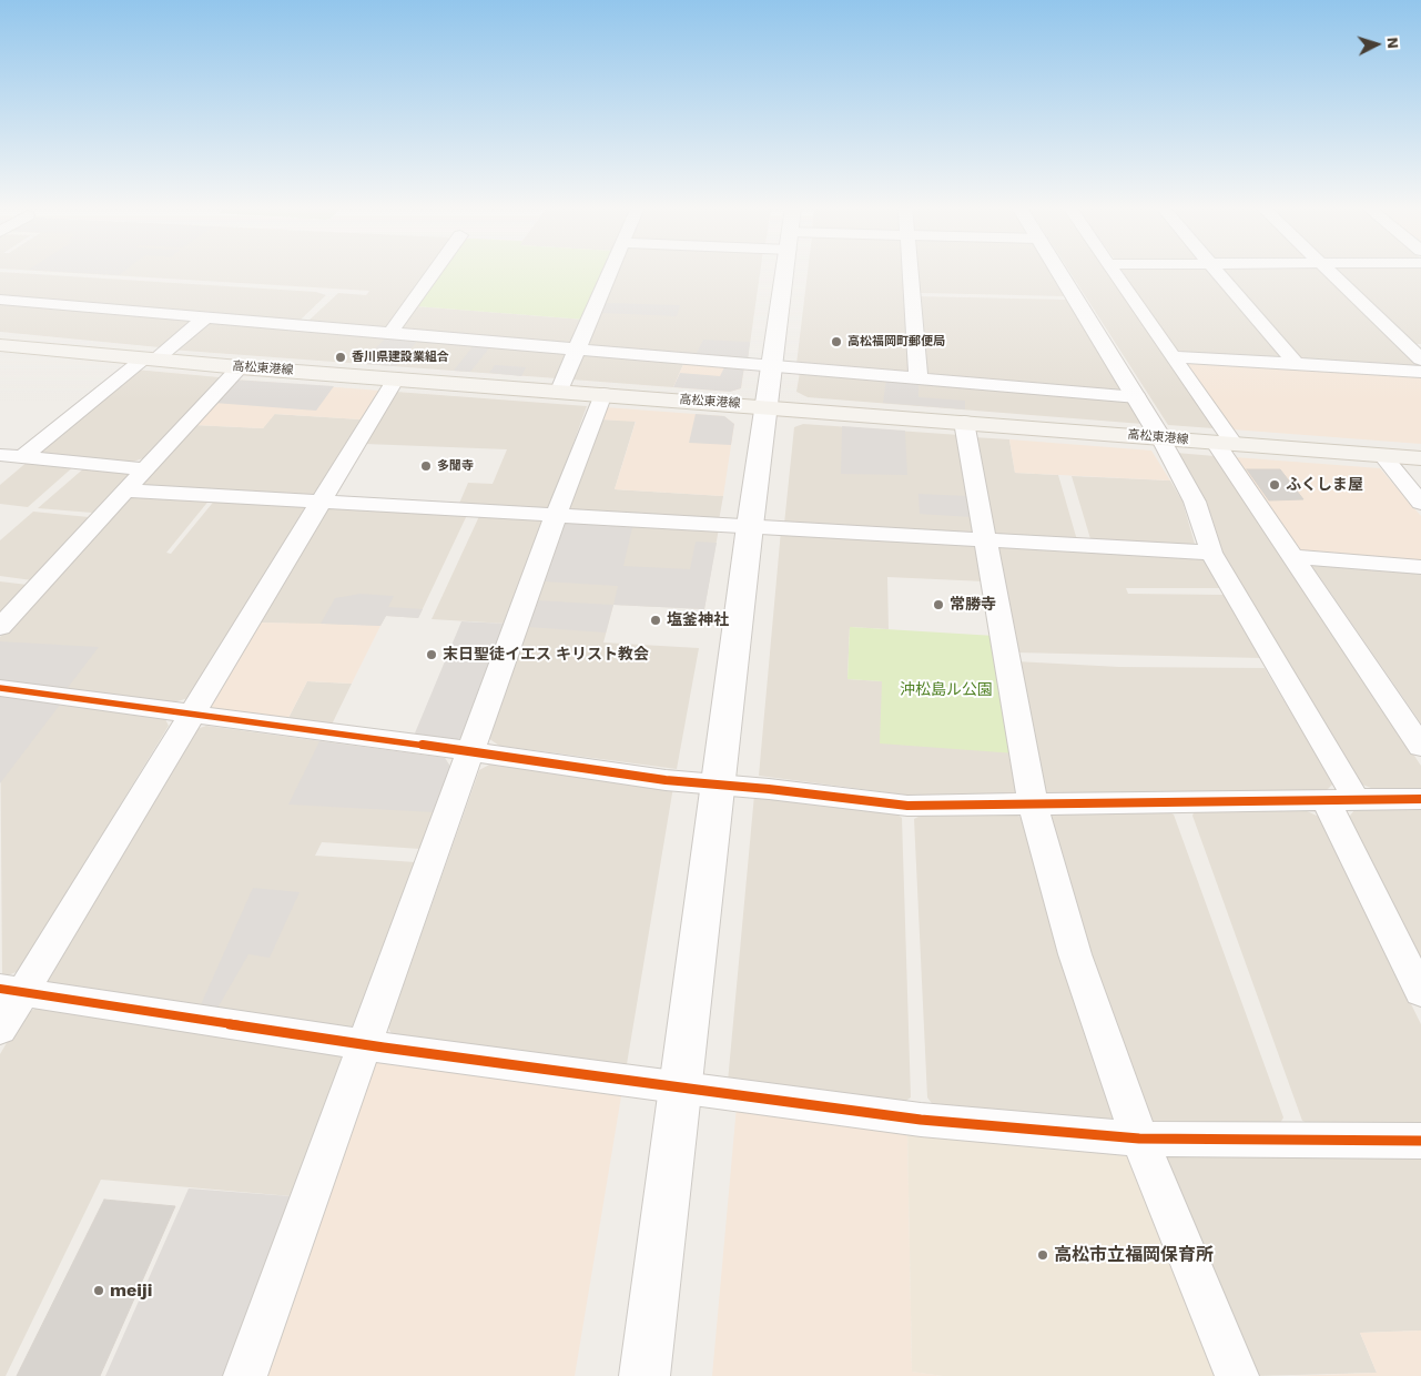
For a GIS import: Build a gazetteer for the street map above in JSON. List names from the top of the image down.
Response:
{
  "streets": {
    "main road": ["高松東港線"]
  },
  "parks": ["沖松島ル公園"],
  "places": [
    "高松福岡町郵便局",
    "香川県建設業組合",
    "多聞寺",
    "ふくしま屋",
    "常勝寺",
    "塩釜神社",
    "末日聖徒イエス キリスト教会",
    "高松市立福岡保育所",
    "meiji"
  ],
  "north": "right"
}
